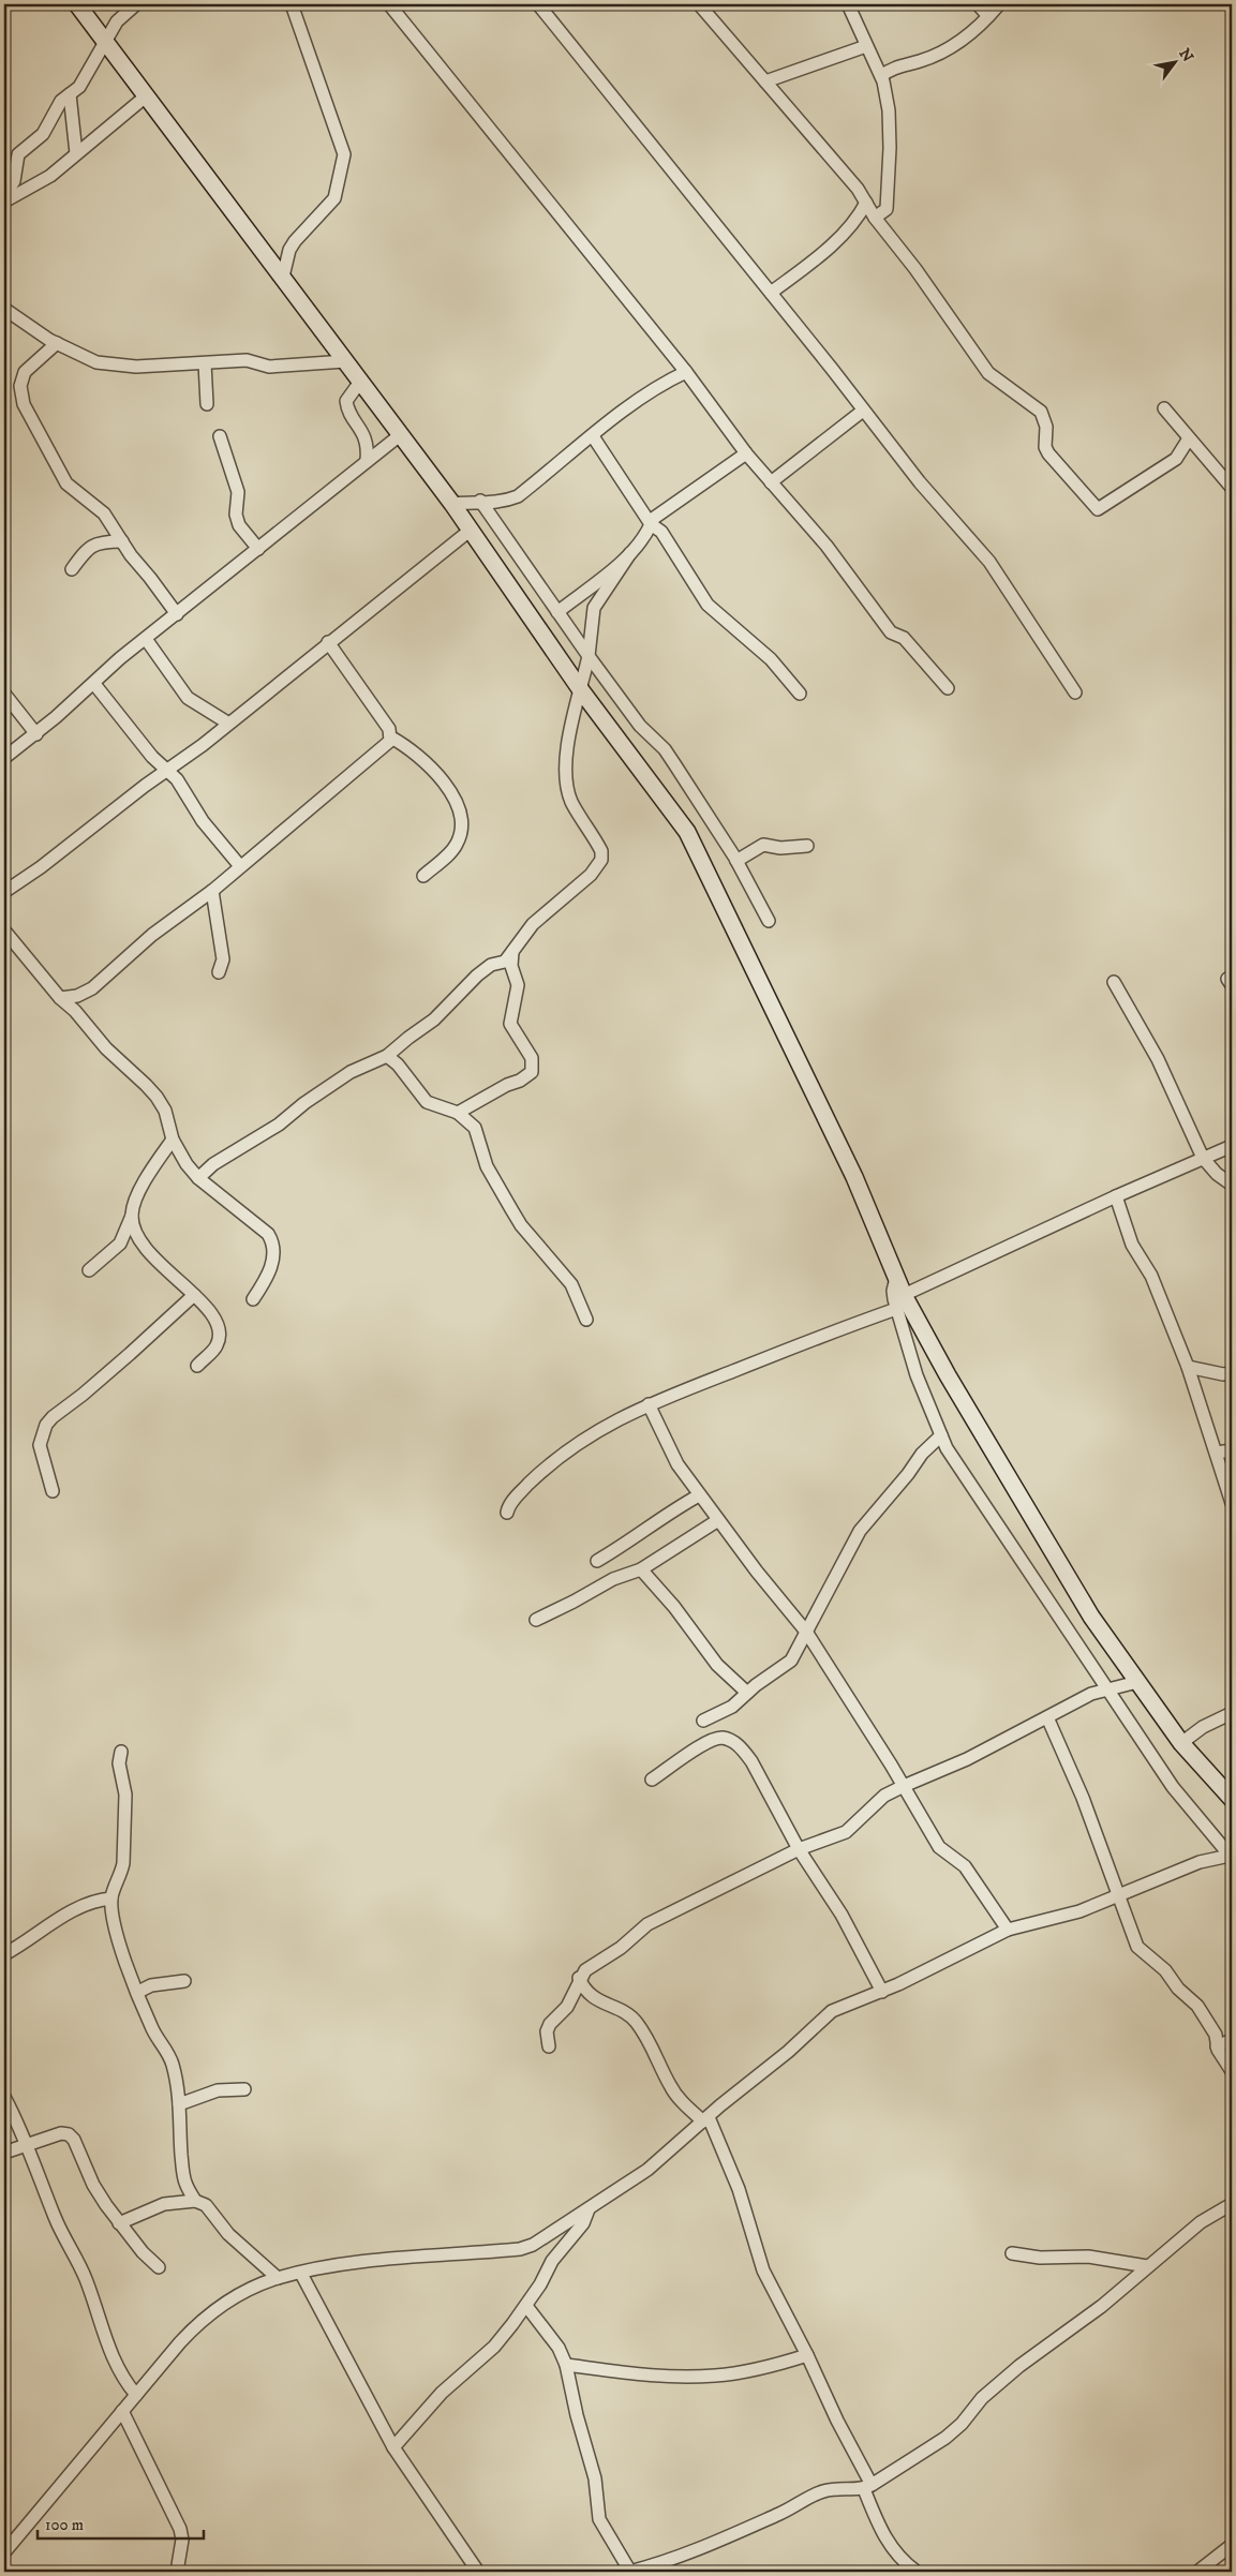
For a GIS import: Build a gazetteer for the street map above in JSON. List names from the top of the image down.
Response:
{
  "scale_bar": "100 m",
  "north": "top right"
}
